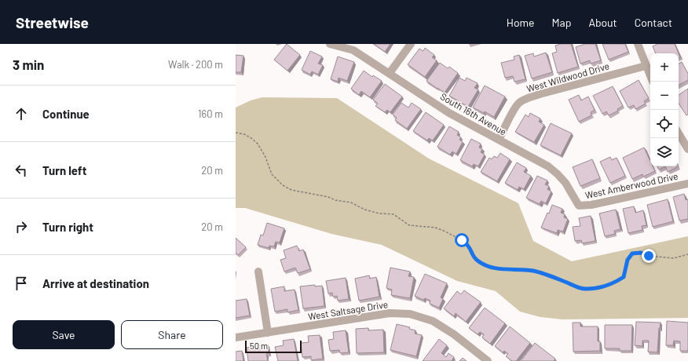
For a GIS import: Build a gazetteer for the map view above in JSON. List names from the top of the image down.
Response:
{
  "streets": {
    "street": [
      "West Wildwood Drive",
      "South 16th Avenue",
      "West Amberwood Drive",
      "West Saltsage Drive"
    ]
  },
  "crossings": [
    ["West Wildwood Drive", "South 16th Avenue"],
    ["South 16th Avenue", "West Amberwood Drive"]
  ],
  "scale_bar": "50 m",
  "page": {
    "header": "Streetwise",
    "nav": [
      "Home",
      "Map",
      "About",
      "Contact"
    ],
    "heading": ["3 min", "Walk · 200 m"],
    "map_buttons": ["+", "−"],
    "list": [
      ["Continue", "160 m"],
      ["Turn left", "20 m"],
      ["Turn right", "20 m"],
      "Arrive at destination"
    ],
    "buttons": ["Save", "Share"],
    "scale": "50 m"
  }
}
